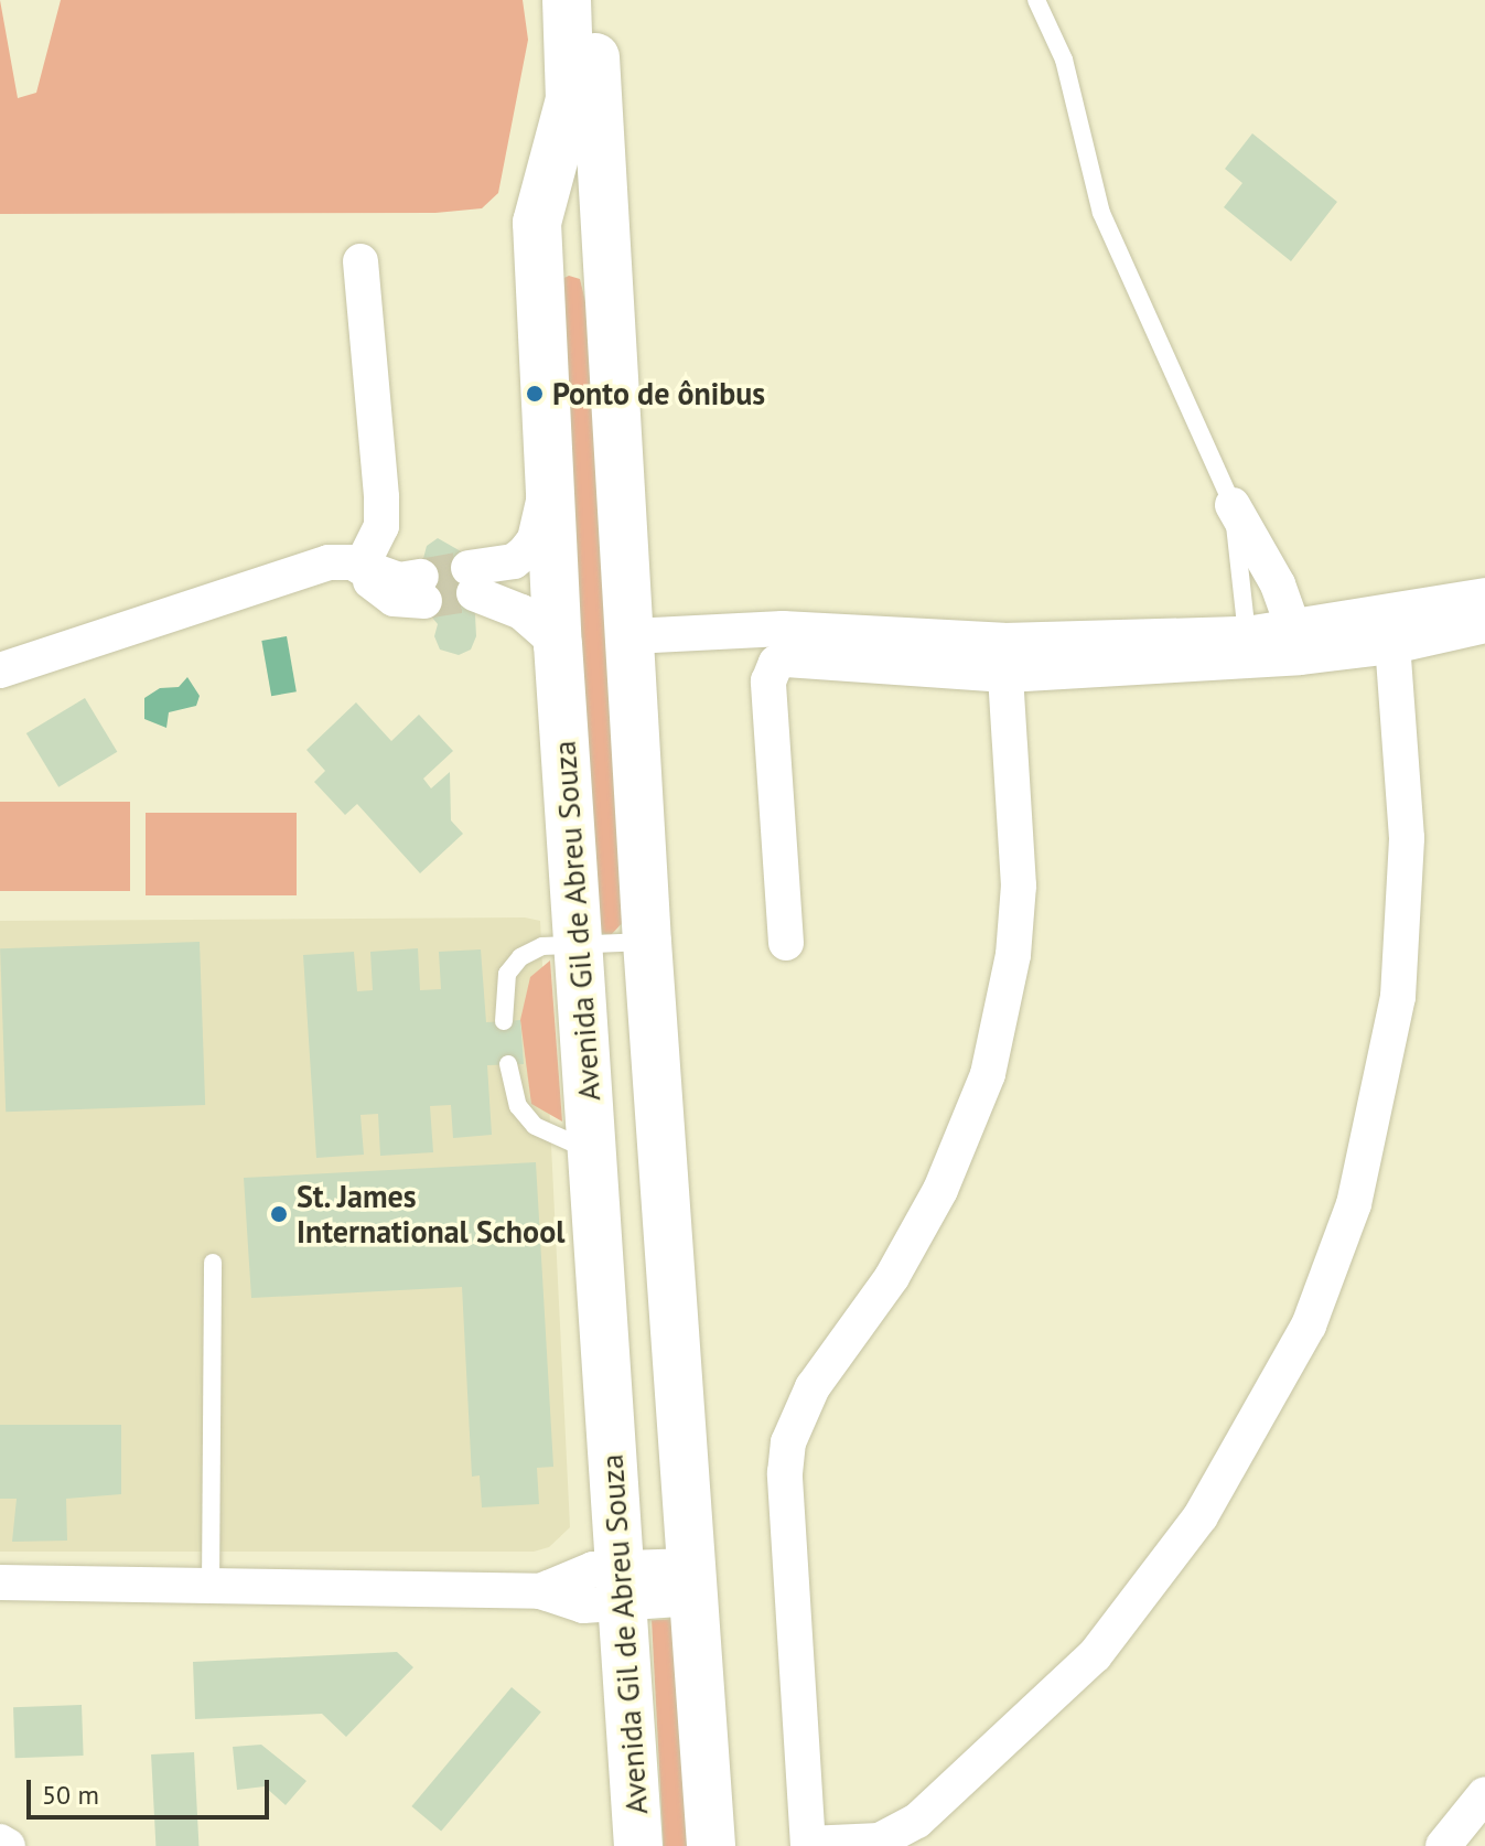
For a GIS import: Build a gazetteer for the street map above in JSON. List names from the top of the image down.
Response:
{
  "streets": {
    "street": ["Avenida Gil de Abreu Souza"]
  },
  "places": ["Ponto de ônibus", "St. James International School"],
  "scale_bar": "50 m"
}
